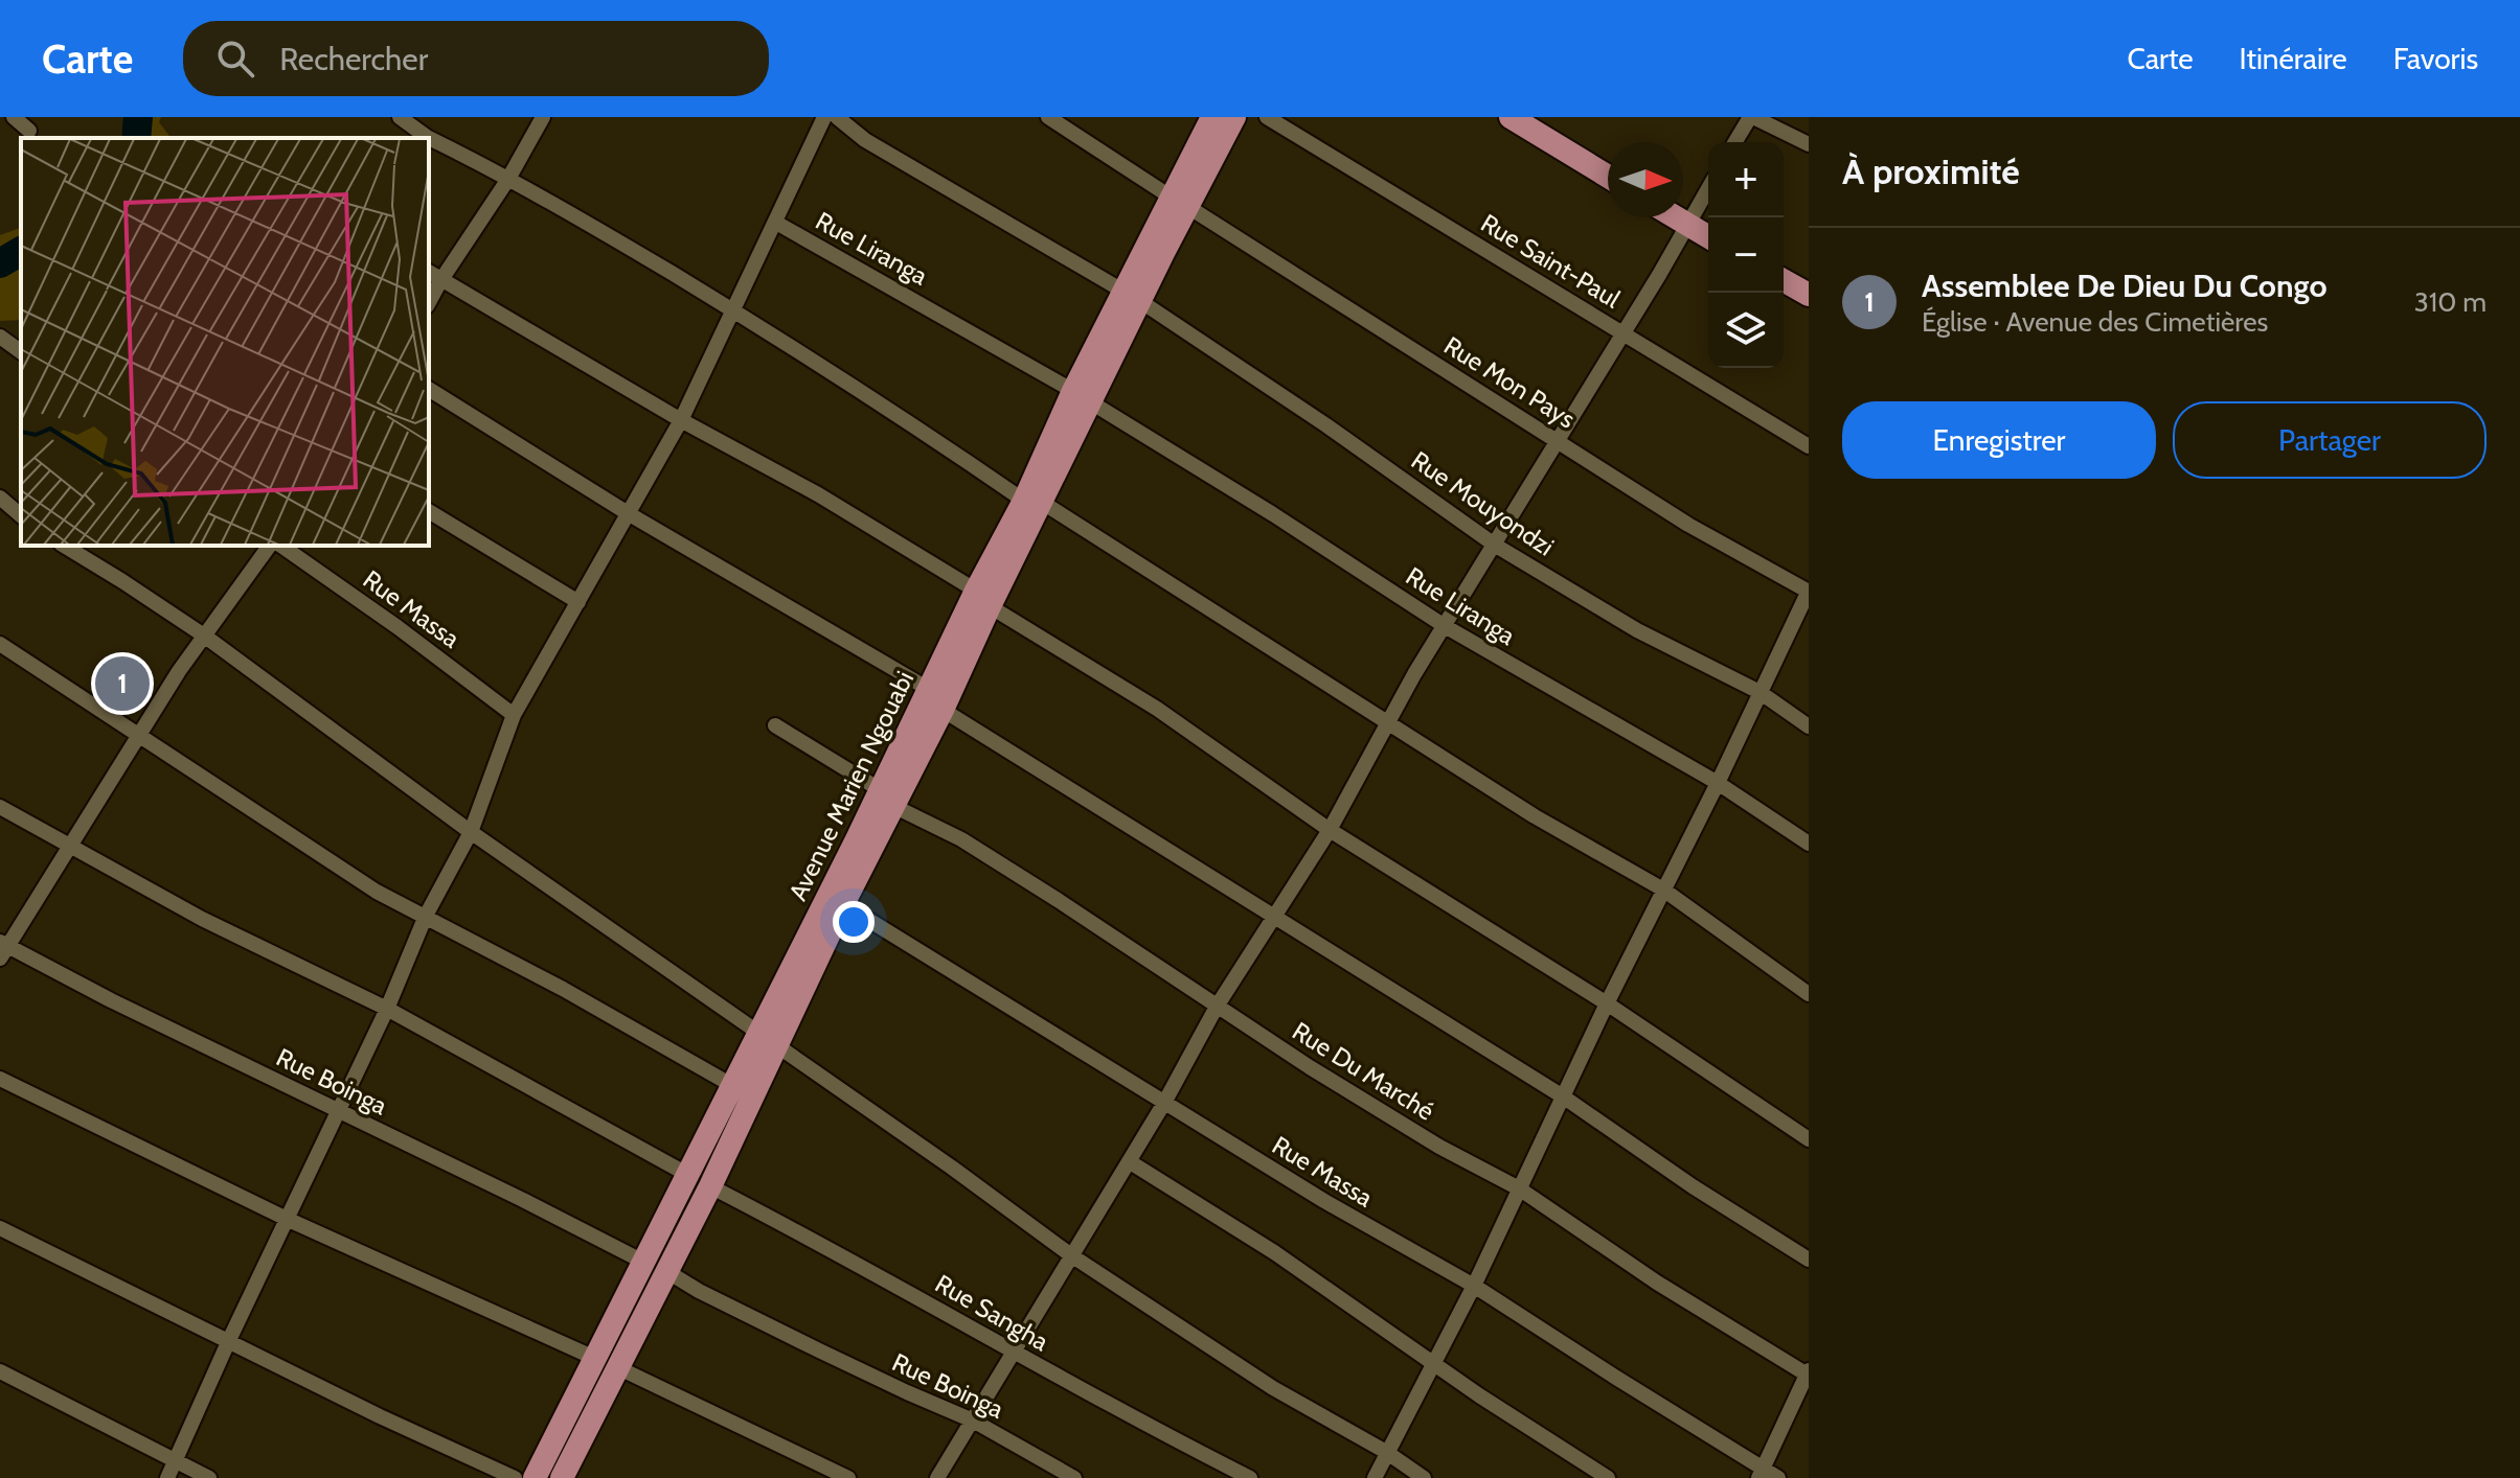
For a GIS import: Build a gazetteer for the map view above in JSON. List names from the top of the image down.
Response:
{
  "streets": {
    "main road": ["Avenue Marien Ngouabi"],
    "street": [
      "Rue Liranga",
      "Rue Saint-Paul",
      "Rue Mon Pays",
      "Rue Mouyondzi",
      "Rue Massa",
      "Rue Du Marché",
      "Rue Boinga",
      "Rue Sangha"
    ]
  },
  "crossings": [
    ["Rue Liranga", "Avenue Marien Ngouabi"],
    ["Rue Mon Pays", "Avenue Marien Ngouabi"],
    ["Rue Mouyondzi", "Avenue Marien Ngouabi"],
    ["Avenue Marien Ngouabi", "Rue Du Marché"],
    ["Avenue Marien Ngouabi", "Rue Boinga"]
  ],
  "north": "right",
  "page": {
    "header": "Carte",
    "search": "Rechercher",
    "nav": ["Carte", "Itinéraire", "Favoris"],
    "heading": "À proximité",
    "map_buttons": ["+", "−"],
    "list": [
      {
        "mark": "1",
        "name": "Assemblee De Dieu Du Congo",
        "note": "Église · Avenue des Cimetières",
        "value": "310 m"
      }
    ],
    "buttons": ["Enregistrer", "Partager"],
    "pins": "1"
  }
}
